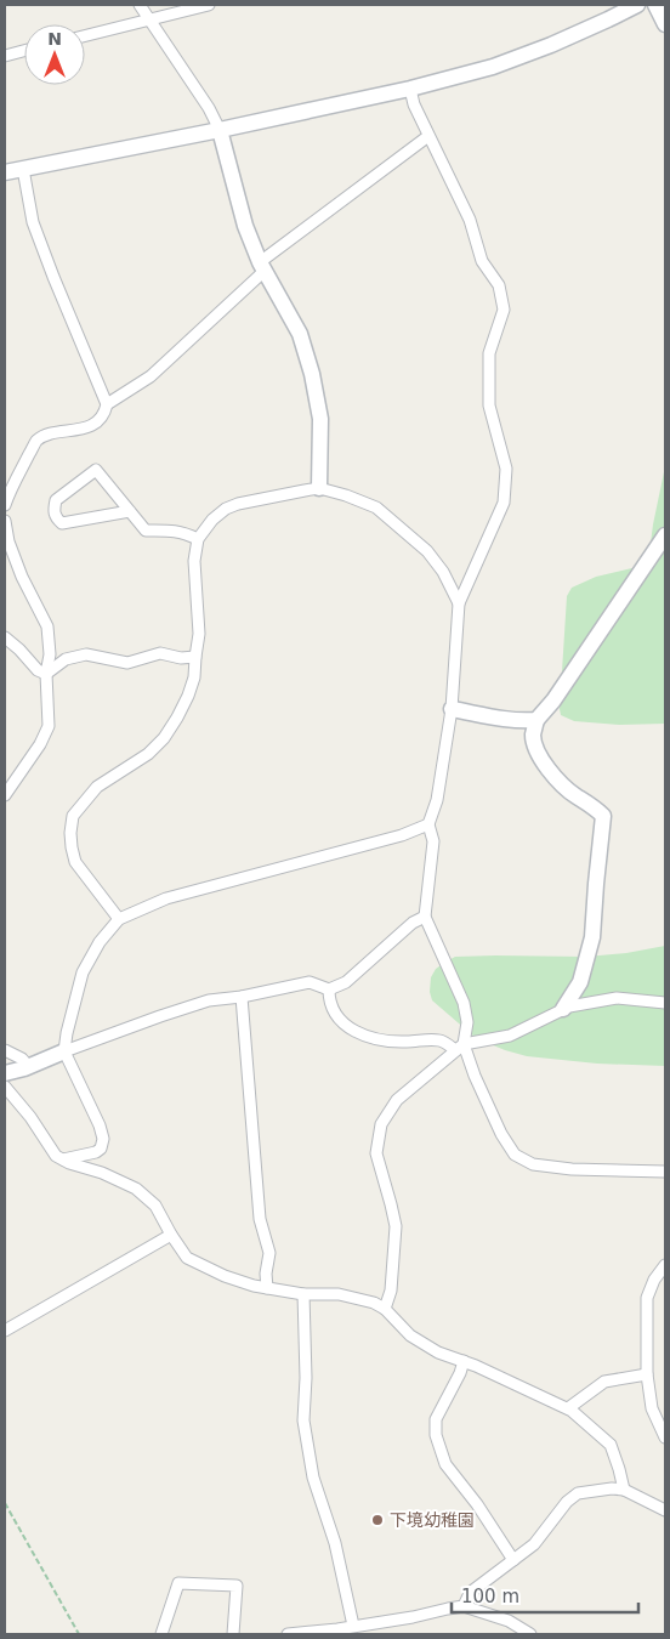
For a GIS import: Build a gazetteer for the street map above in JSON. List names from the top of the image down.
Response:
{
  "places": ["下境幼稚園"],
  "scale_bar": "100 m",
  "north": "top"
}
